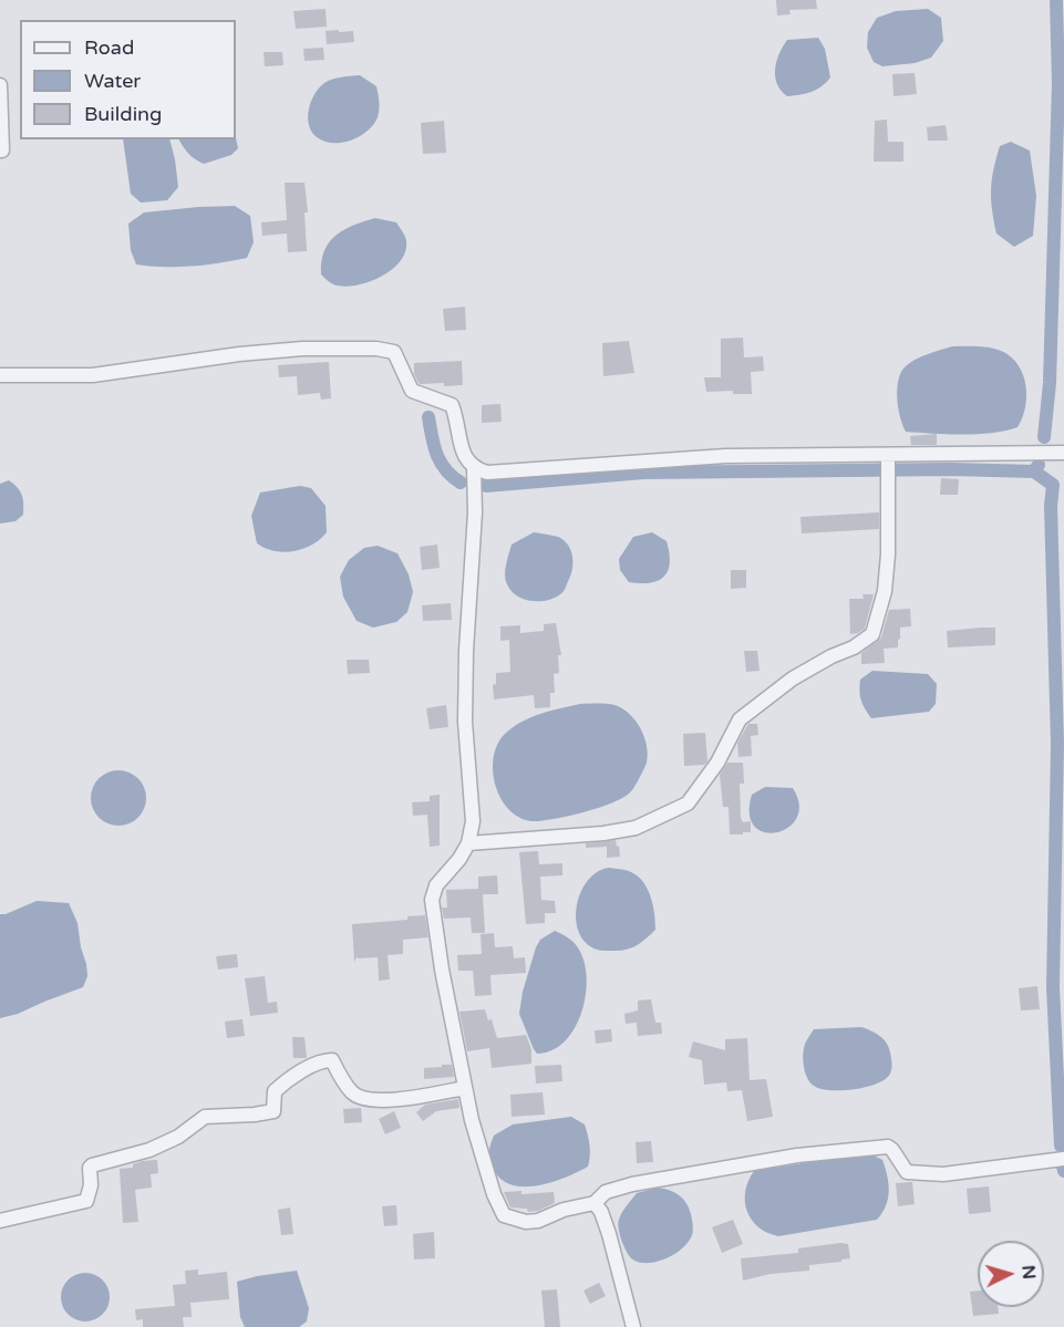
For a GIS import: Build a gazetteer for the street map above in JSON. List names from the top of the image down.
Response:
{
  "legend": ["Road", "Water", "Building"],
  "north": "right"
}
